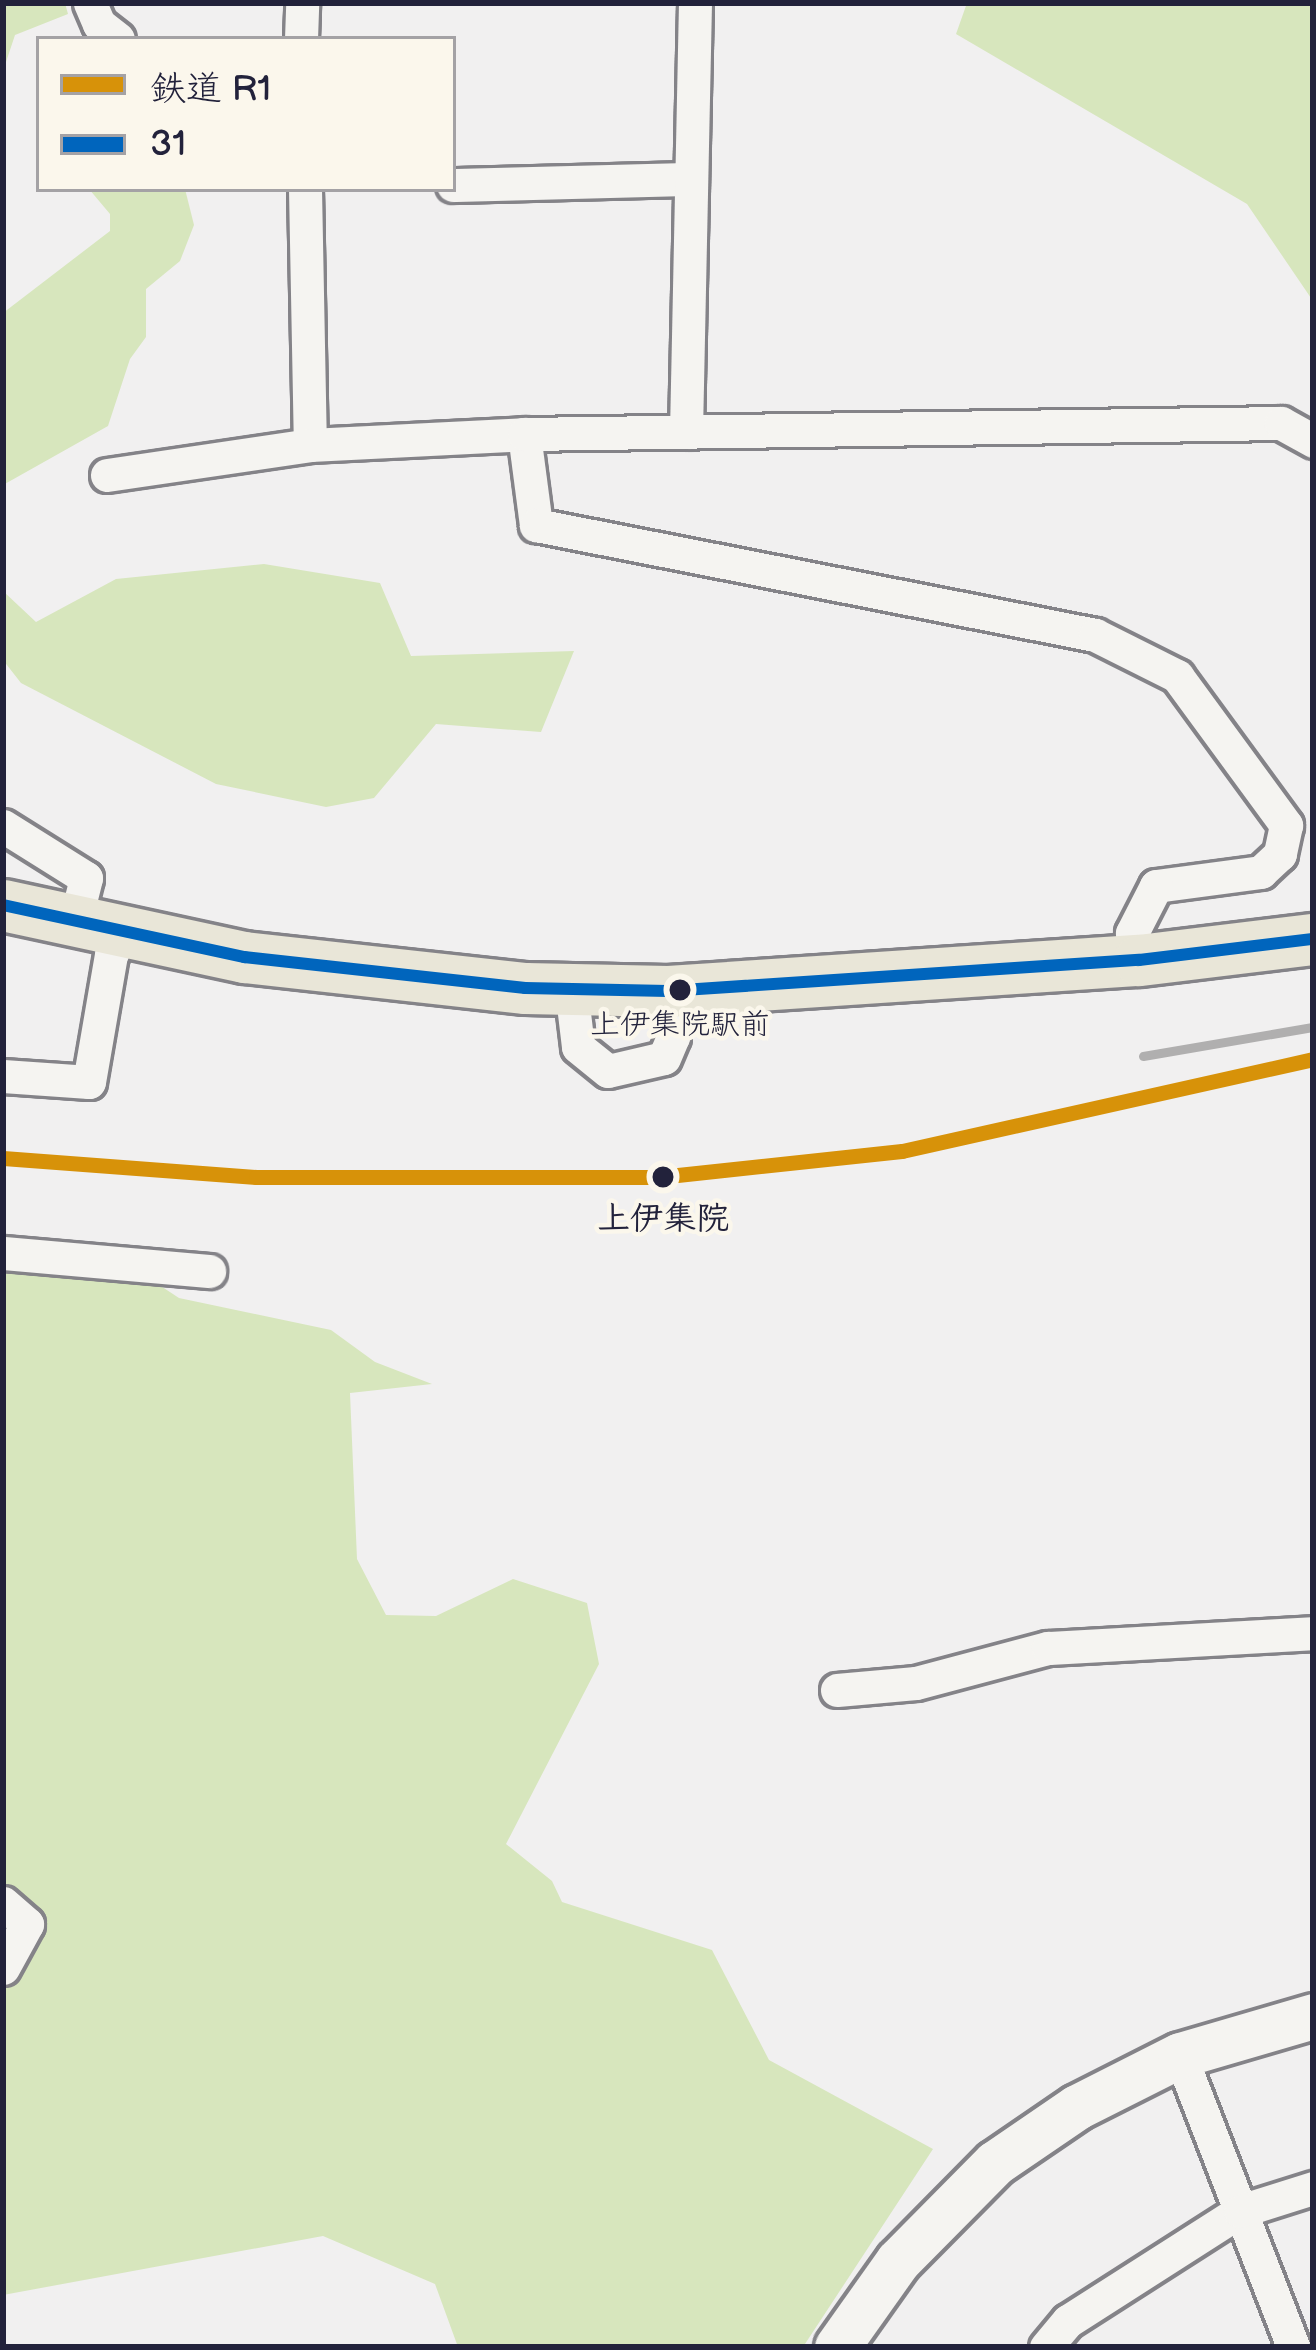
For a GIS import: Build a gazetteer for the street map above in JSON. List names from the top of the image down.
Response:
{
  "places": ["上伊集院駅前", "上伊集院"],
  "lines": ["transit line 31", "rail line R1"],
  "legend": ["鉄道 R1", "31"]
}
